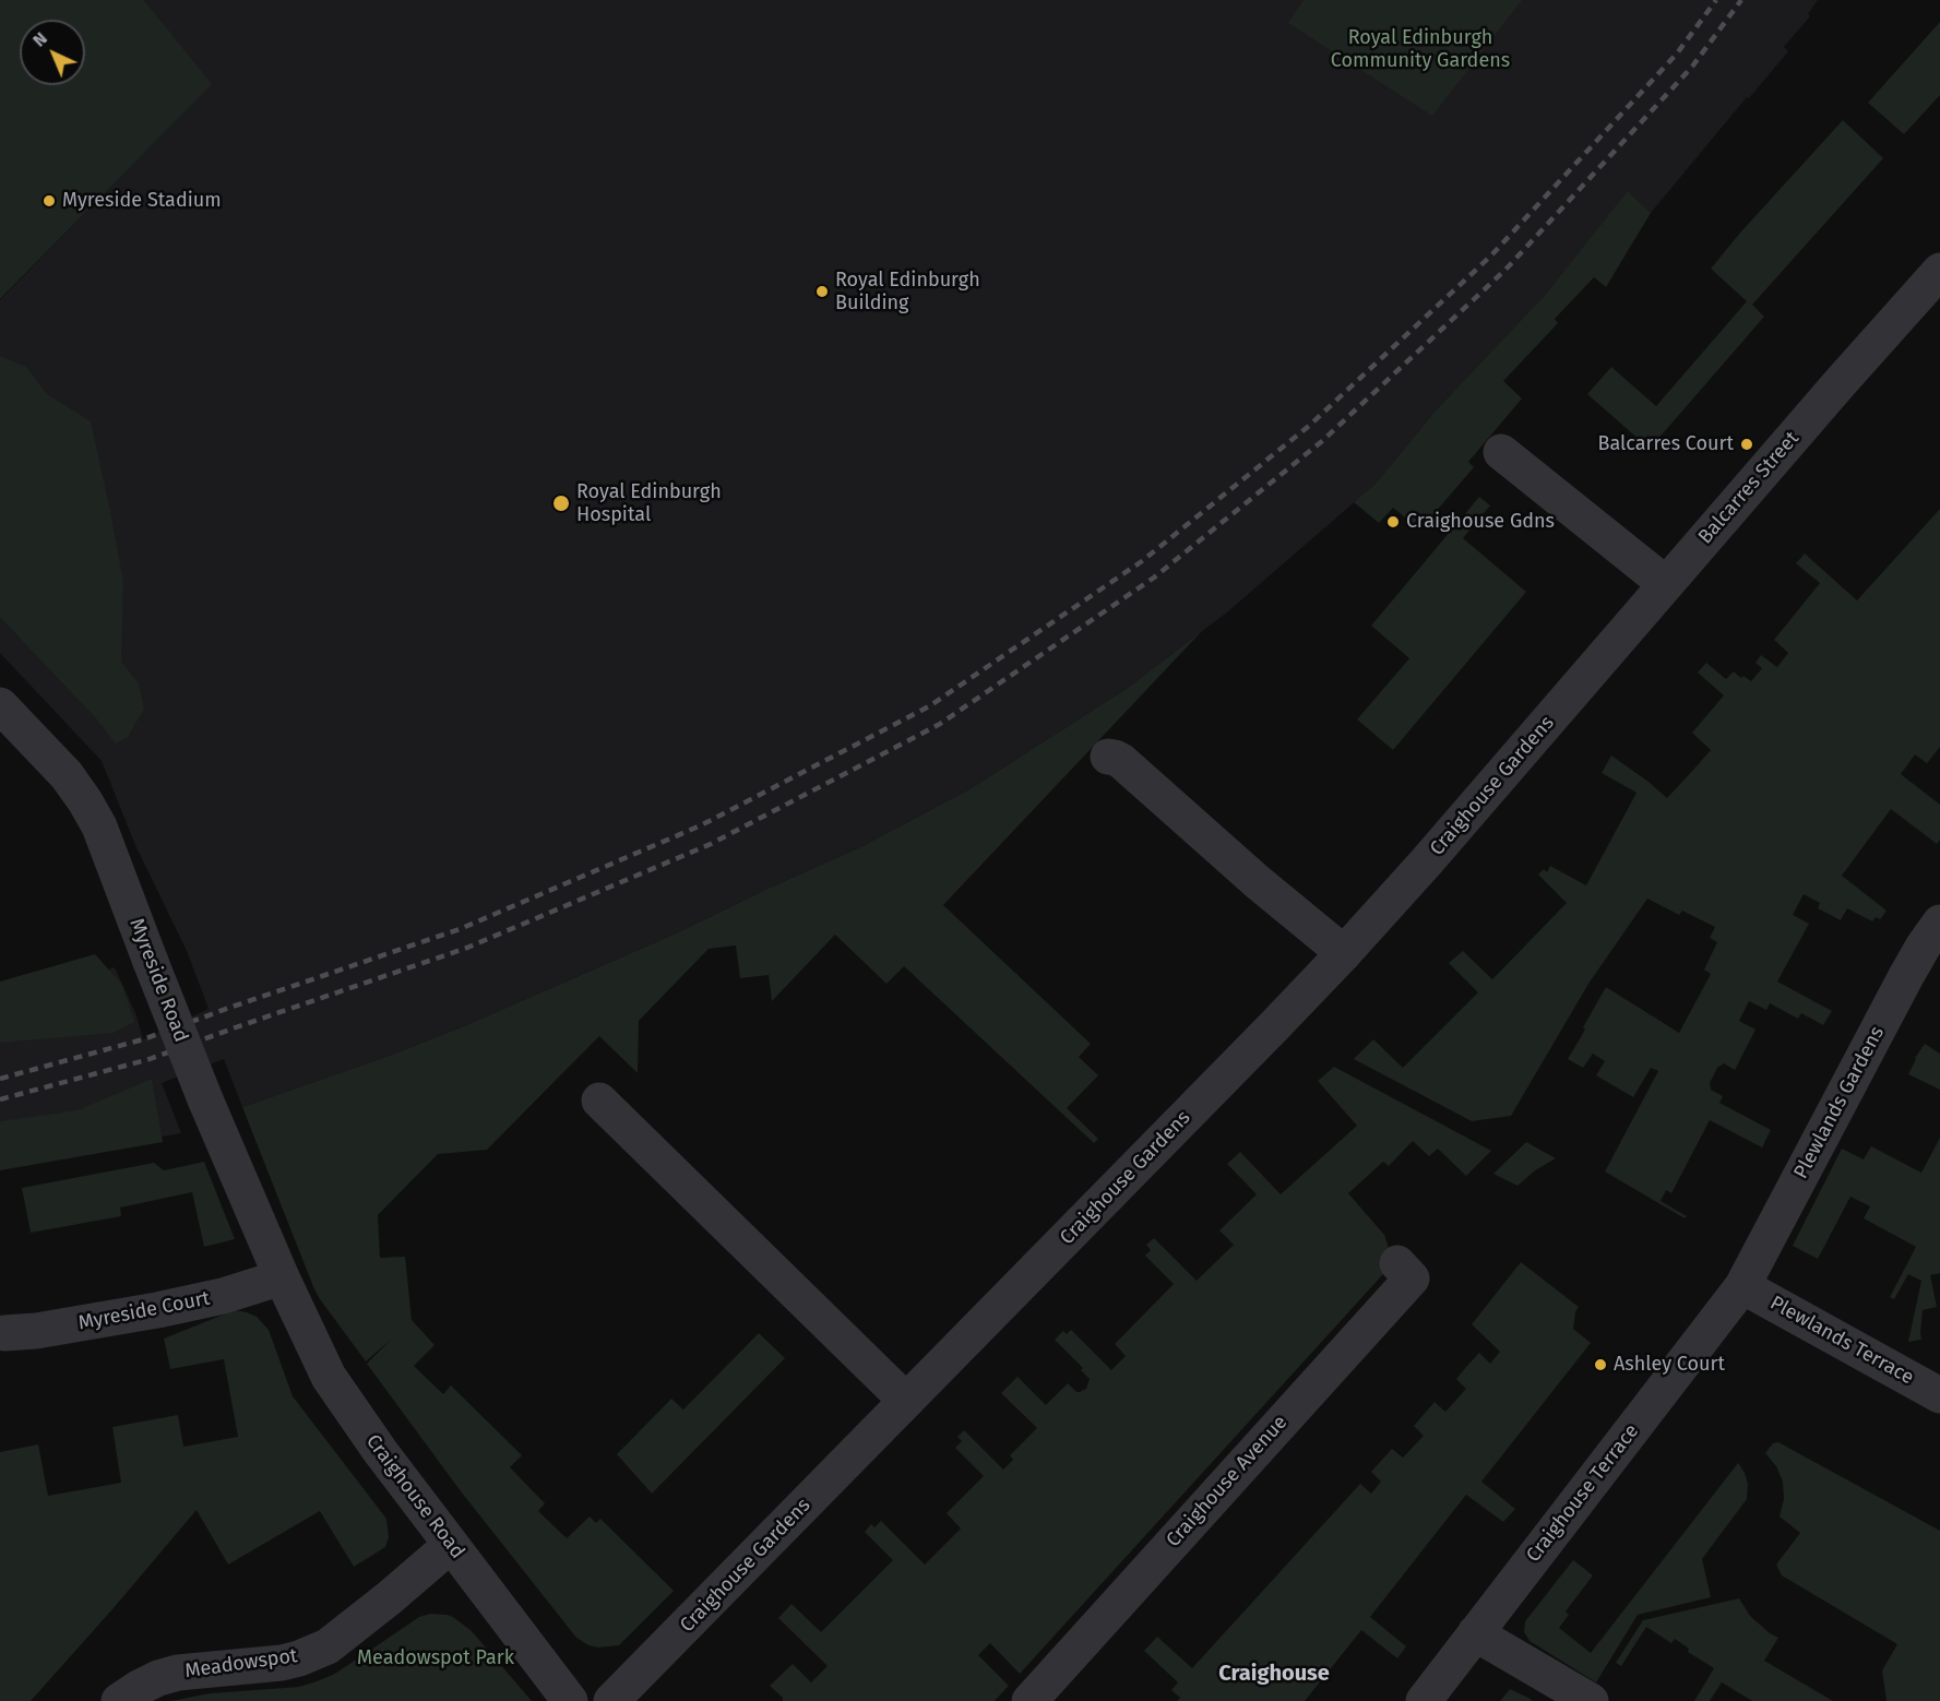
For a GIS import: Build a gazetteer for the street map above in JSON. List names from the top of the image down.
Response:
{
  "streets": {
    "street": [
      "Balcarres Street",
      "Craighouse Gardens",
      "Myreside Road",
      "Plewlands Gardens",
      "Myreside Court",
      "Plewlands Terrace",
      "Craighouse Avenue",
      "Craighouse Terrace",
      "Craighouse Road",
      "Meadowspot"
    ]
  },
  "crossings": [
    ["Balcarres Street", "Craighouse Gardens"],
    ["Myreside Road", "Myreside Court"],
    ["Myreside Road", "Craighouse Road"],
    ["Plewlands Gardens", "Plewlands Terrace"],
    ["Plewlands Gardens", "Craighouse Terrace"],
    ["Myreside Court", "Craighouse Road"],
    ["Plewlands Terrace", "Craighouse Terrace"],
    ["Craighouse Road", "Meadowspot"]
  ],
  "districts": ["Craighouse"],
  "parks": ["Royal Edinburgh Community Gardens", "Meadowspot Park"],
  "places": [
    "Myreside Stadium",
    "Royal Edinburgh Building",
    "Balcarres Court",
    "Royal Edinburgh Hospital",
    "Craighouse Gdns",
    "Ashley Court"
  ],
  "north": "top left"
}
